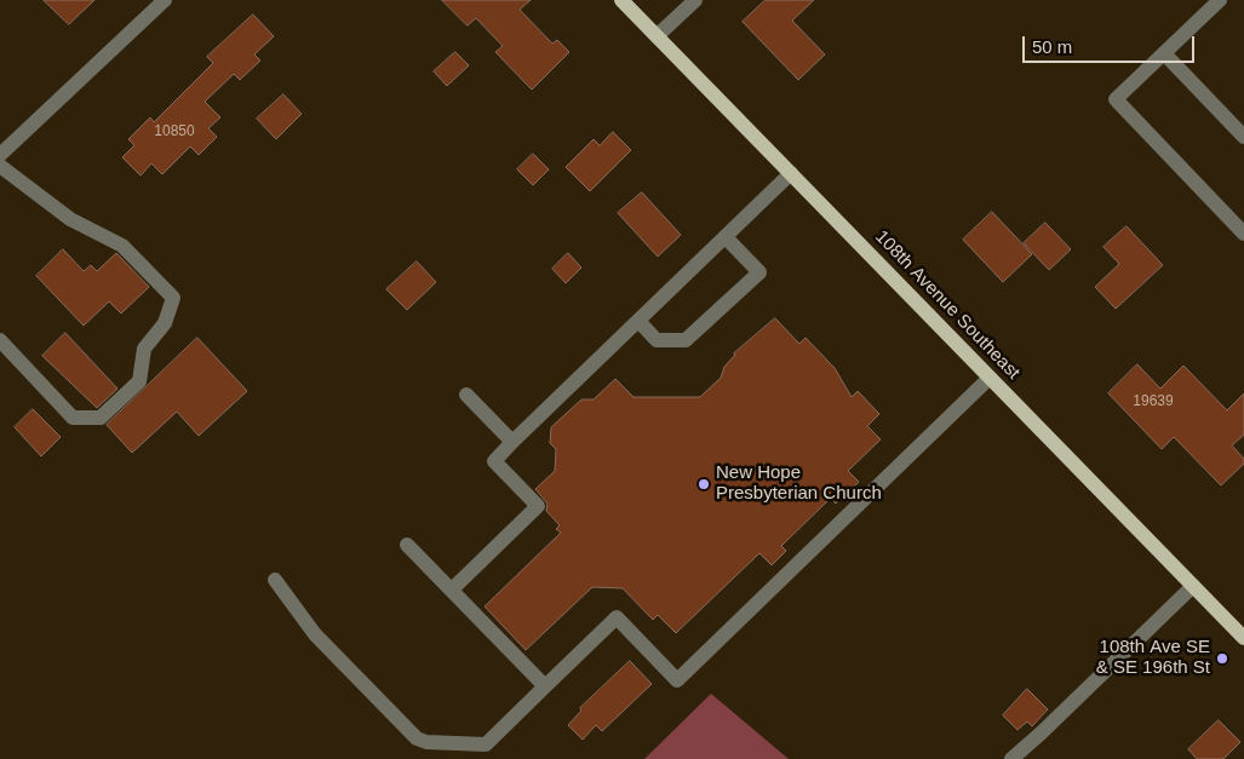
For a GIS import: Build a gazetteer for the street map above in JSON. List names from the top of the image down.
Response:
{
  "streets": {
    "main road": ["108th Avenue Southeast"]
  },
  "places": ["New Hope Presbyterian Church", "108th Ave SE & SE 196th St"],
  "house_numbers": ["10850", "19639"],
  "scale_bar": "50 m"
}
